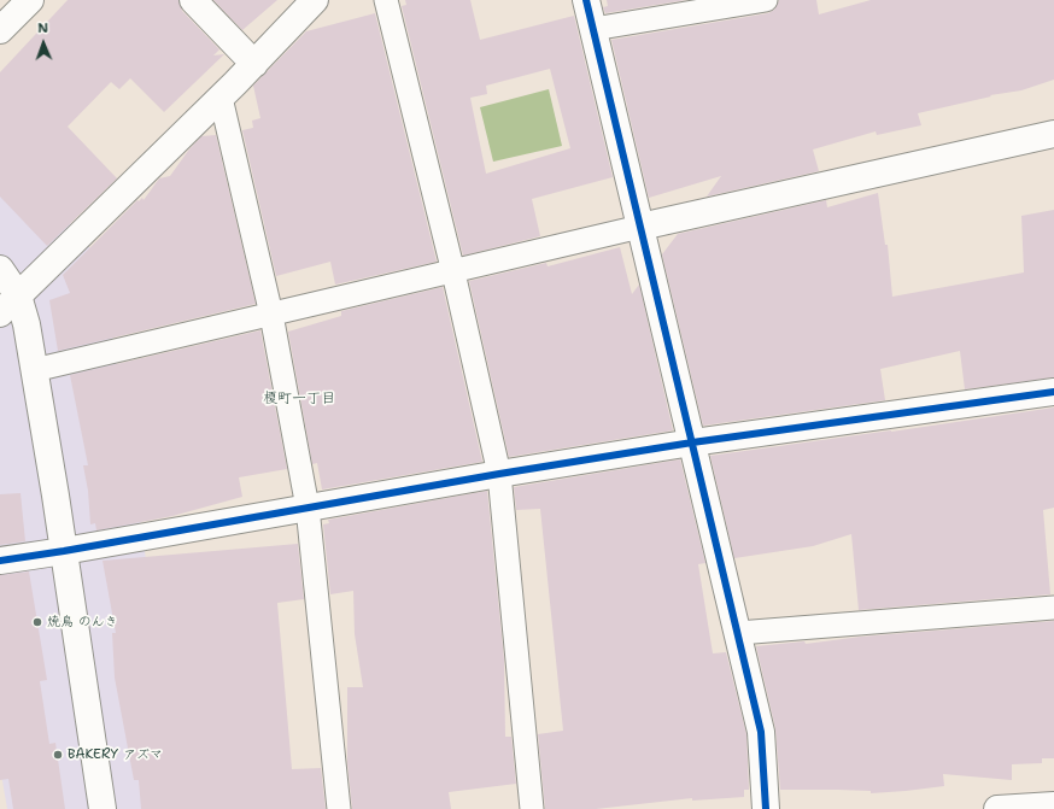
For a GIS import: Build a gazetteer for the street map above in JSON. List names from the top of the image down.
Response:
{
  "districts": ["榎町一丁目"],
  "places": ["焼鳥 のんき", "BAKERY アズマ"],
  "north": "top"
}
